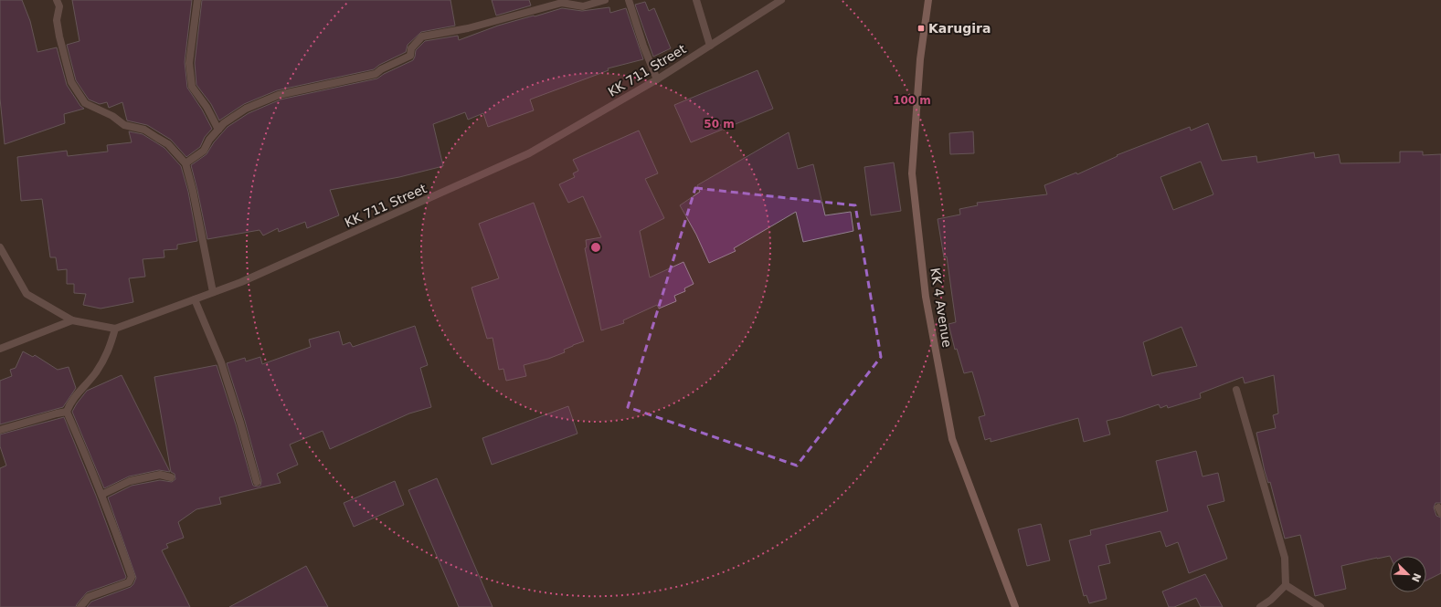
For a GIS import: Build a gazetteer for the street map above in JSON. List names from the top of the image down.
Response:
{
  "streets": {
    "main road": ["KK 4 Avenue"],
    "street": ["KK 711 Street"]
  },
  "places": {
    "transit": ["Karugira"]
  },
  "north": "bottom right",
  "rings": ["100 m", "50 m"]
}
